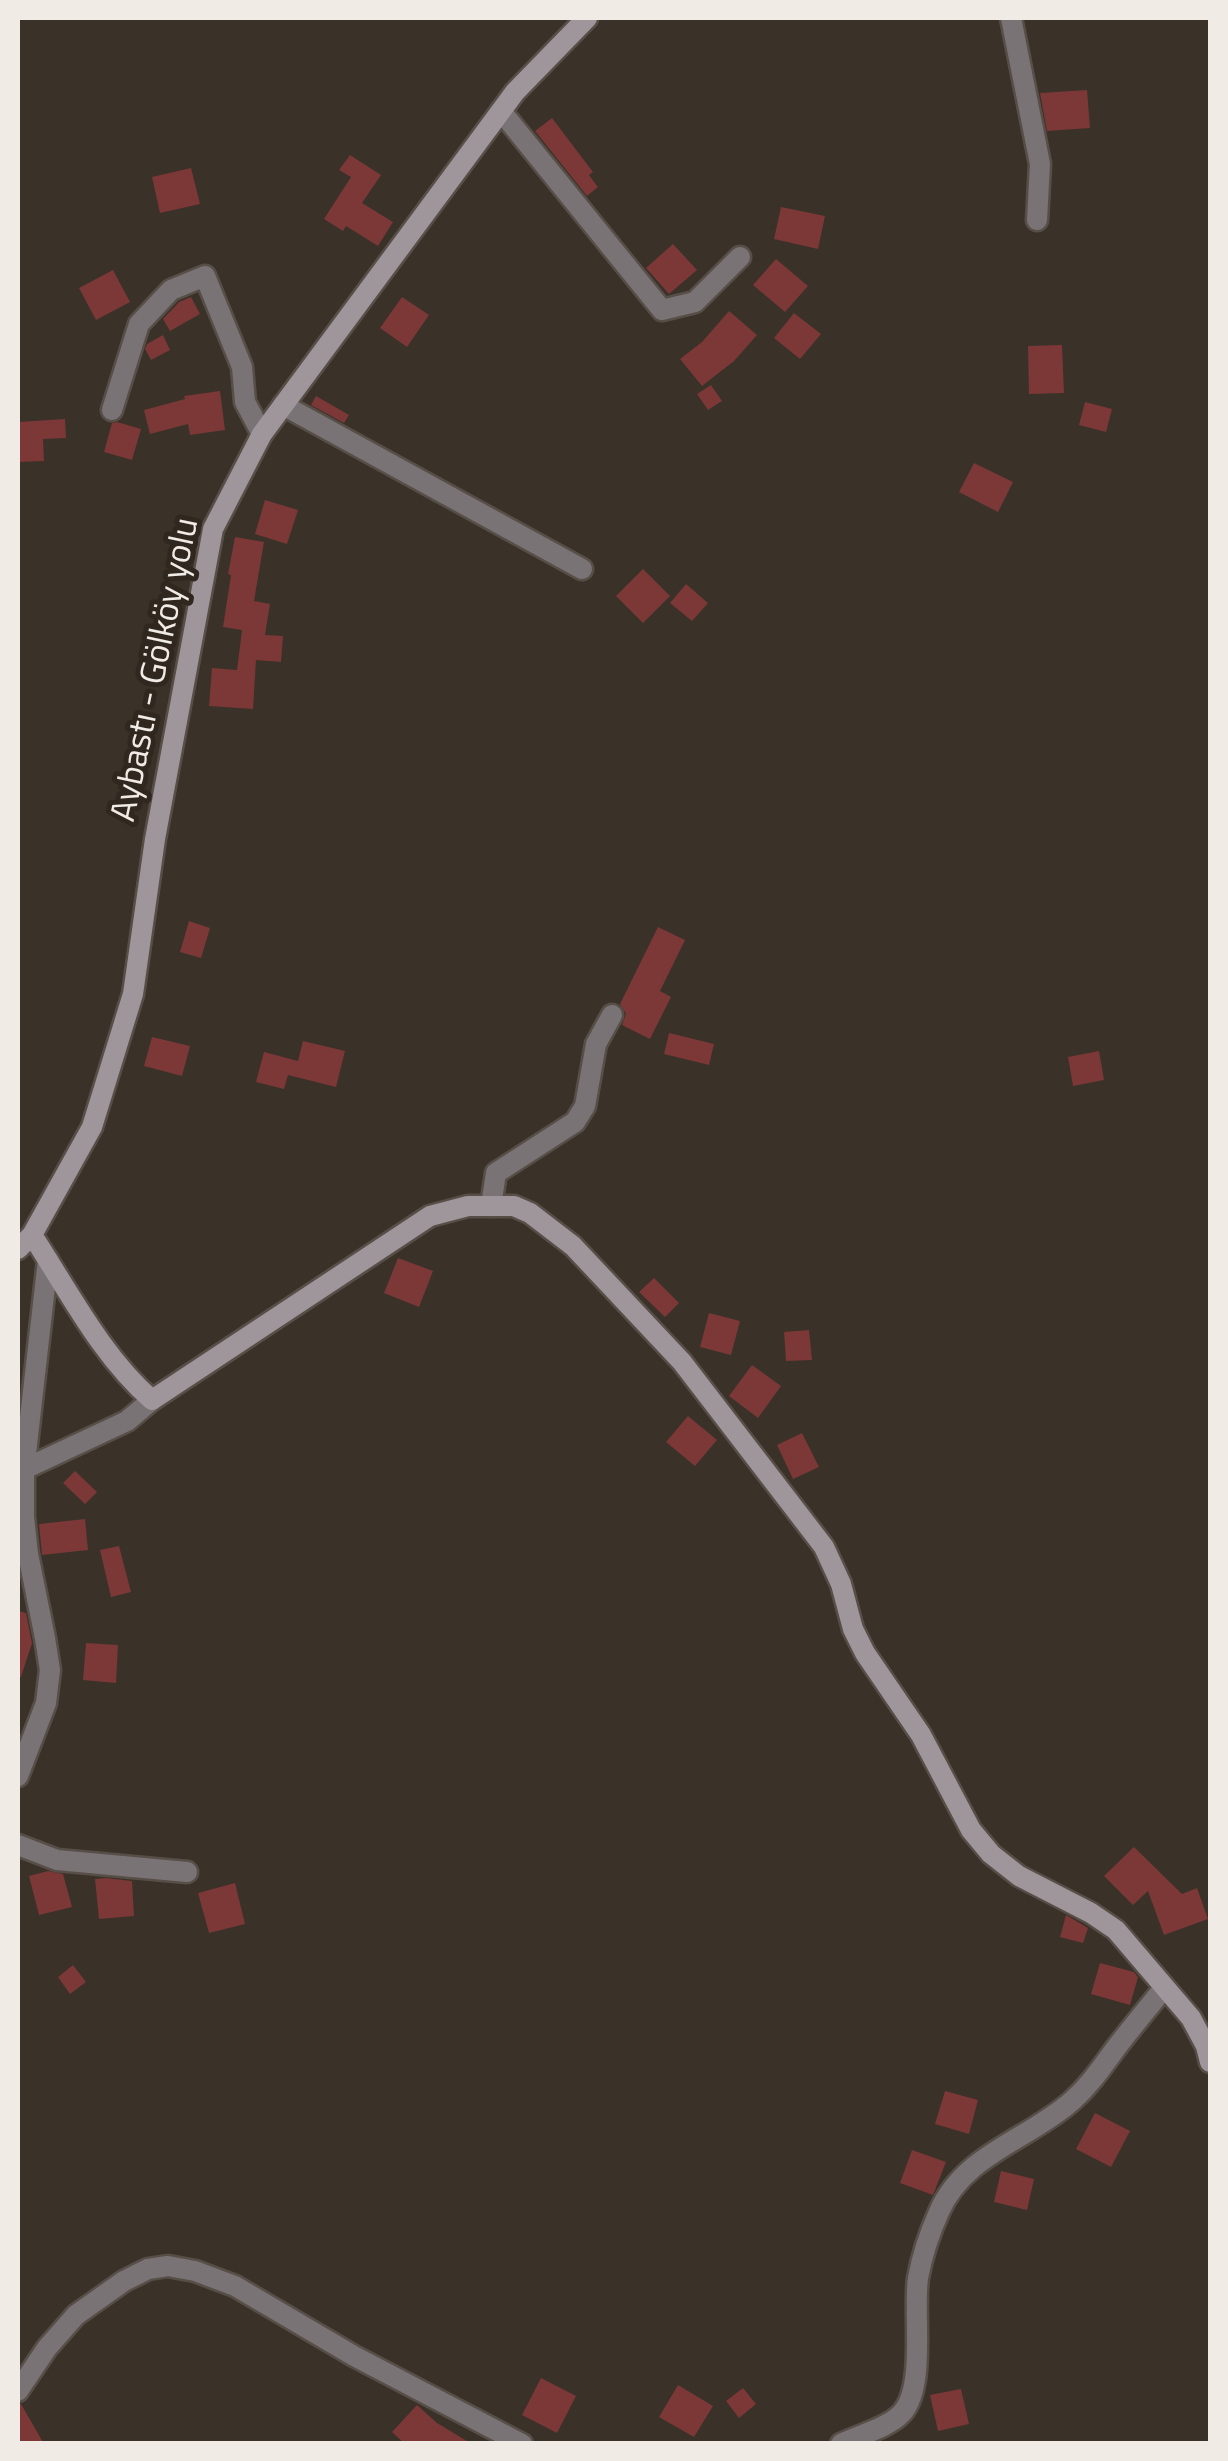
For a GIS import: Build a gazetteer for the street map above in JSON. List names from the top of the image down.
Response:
{
  "streets": {
    "street": ["Aybastı - Gölköy yolu"]
  }
}
